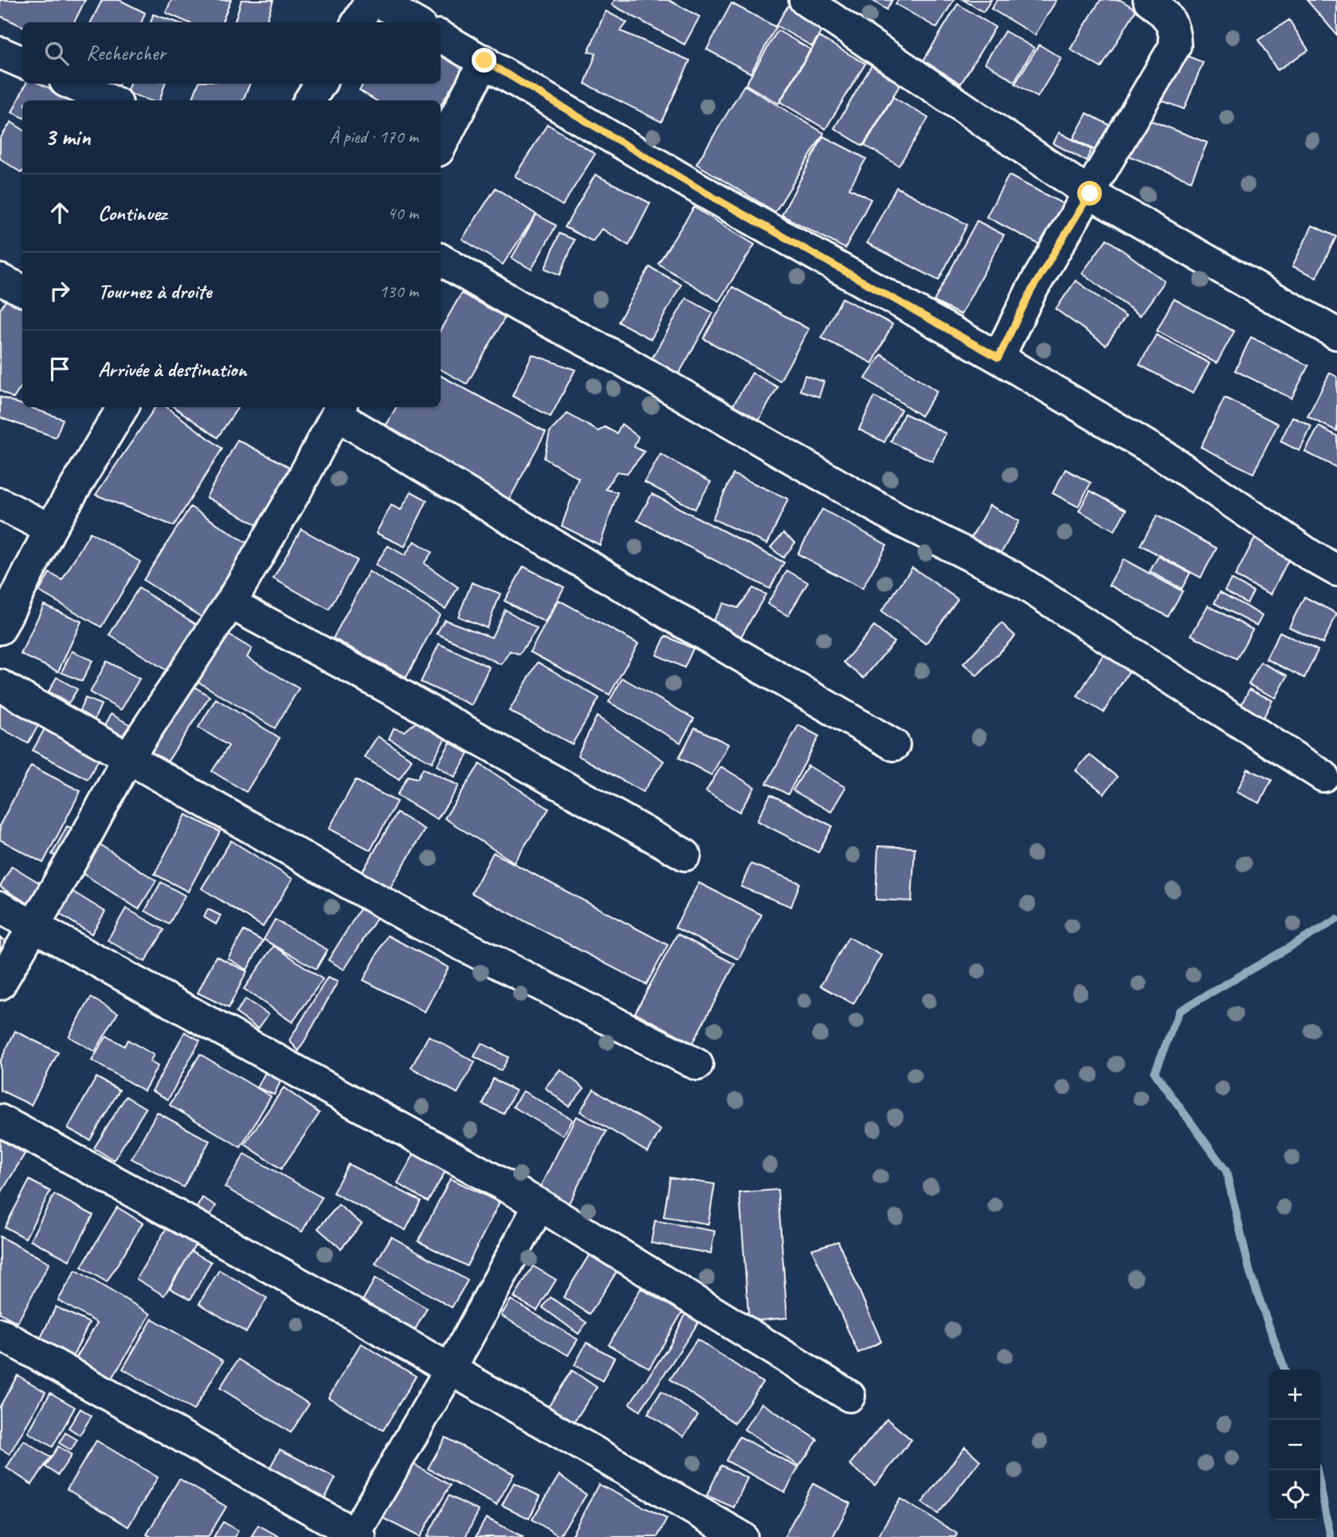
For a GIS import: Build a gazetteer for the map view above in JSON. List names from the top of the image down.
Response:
{
  "page": {
    "search": "Rechercher",
    "heading": ["3 min", "À pied · 170 m"],
    "list": [
      ["Continuez", "40 m"],
      ["Tournez à droite", "130 m"],
      "Arrivée à destination"
    ],
    "map_buttons": ["+", "−"]
  }
}
